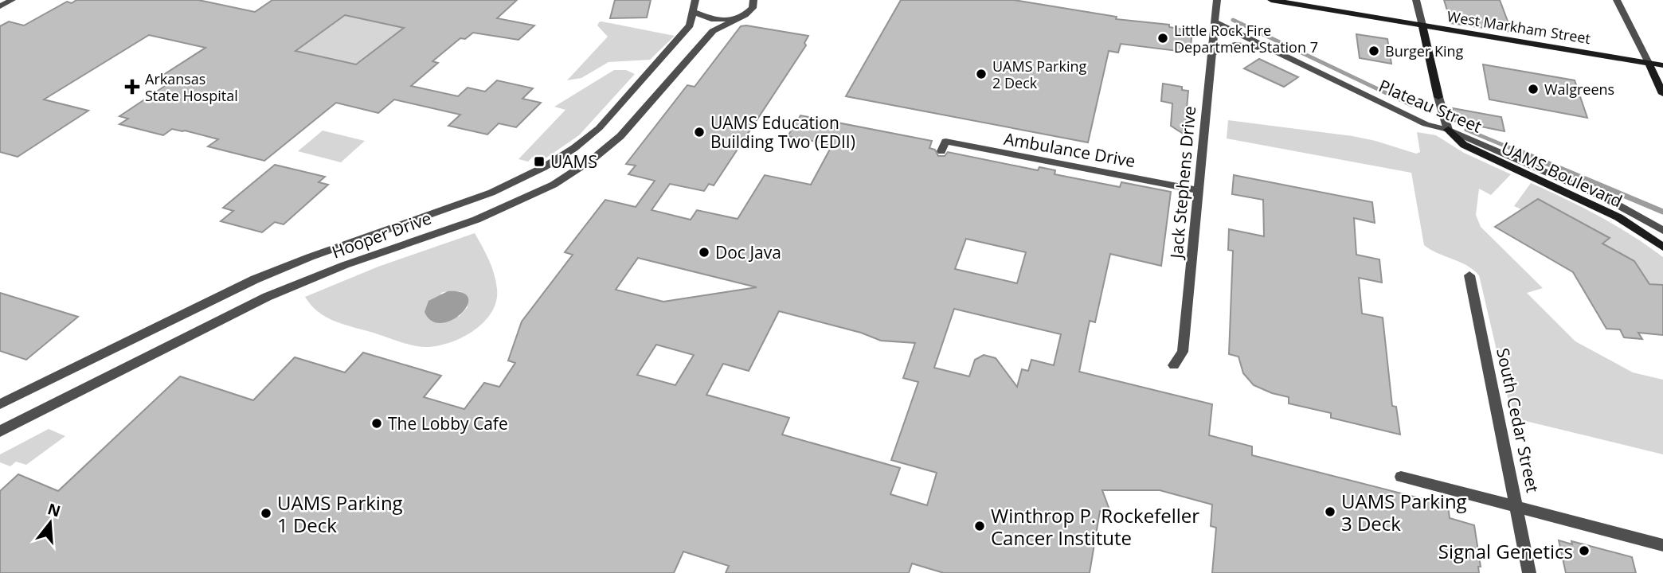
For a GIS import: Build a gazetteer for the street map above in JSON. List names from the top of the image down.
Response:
{
  "streets": {
    "main road": ["West Markham Street", "UAMS Boulevard"],
    "street": [
      "Plateau Street",
      "Ambulance Drive",
      "Jack Stephens Drive",
      "Hooper Drive",
      "South Cedar Street"
    ]
  },
  "crossings": [
    ["Plateau Street", "UAMS Boulevard"],
    ["Plateau Street", "Jack Stephens Drive"],
    ["Ambulance Drive", "Jack Stephens Drive"]
  ],
  "places": {
    "other": [
      "Little Rock Fire Department Station 7",
      "Burger King",
      "UAMS Parking 2 Deck",
      "Walgreens",
      "UAMS Education Building Two (EDII)",
      "Doc Java",
      "The Lobby Cafe",
      "UAMS Parking 3 Deck",
      "UAMS Parking 1 Deck",
      "Winthrop P. Rockefeller Cancer Institute",
      "Signal Genetics"
    ],
    "health": ["Arkansas State Hospital"],
    "transit": ["UAMS"]
  },
  "north": "top"
}
